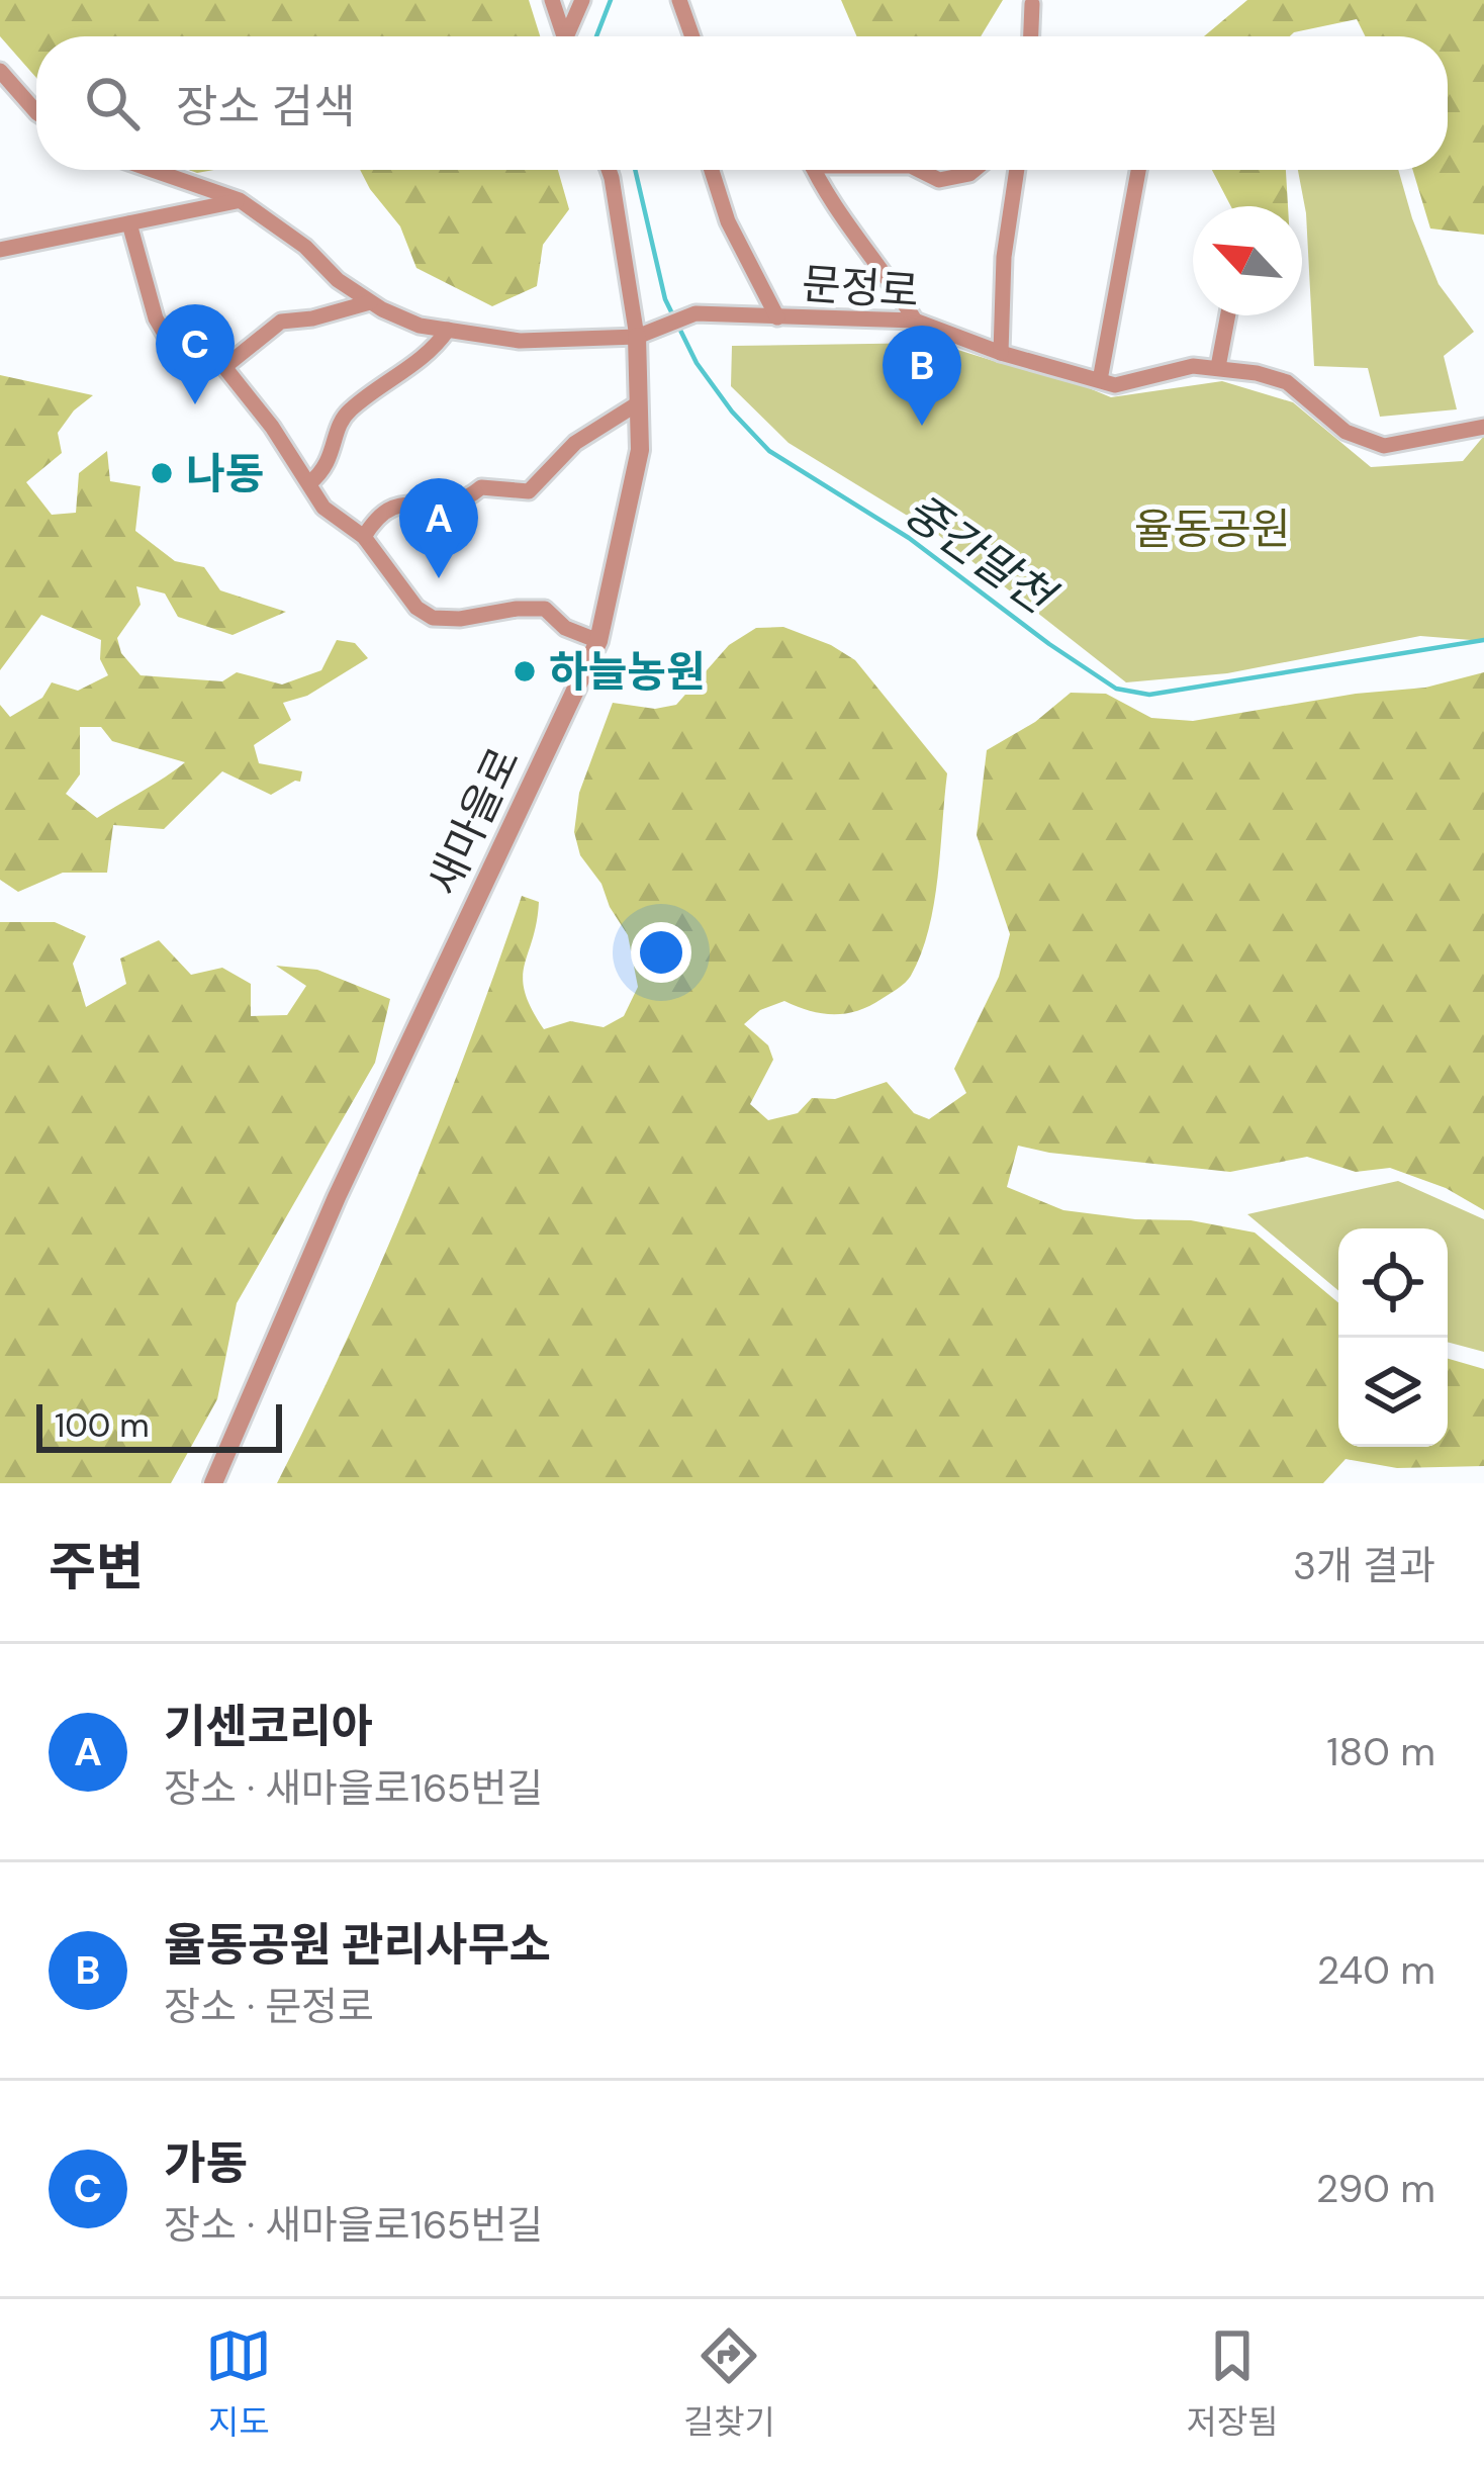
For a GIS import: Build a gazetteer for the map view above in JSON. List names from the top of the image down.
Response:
{
  "streets": {
    "street": ["문정로", "새마을로"]
  },
  "crossings": [
    ["문정로", "새마을로"]
  ],
  "water": ["중간말천"],
  "parks": ["율동공원"],
  "places": ["나동", "하늘농원"],
  "scale_bar": "100 m",
  "north": "top left",
  "page": {
    "search": "장소 검색",
    "pins": ["C", "B", "A"],
    "scale": "100 m",
    "heading": ["주변", "3개 결과"],
    "list": [
      {
        "mark": "A",
        "name": "기센코리아",
        "note": "장소 · 새마을로165번길",
        "value": "180 m"
      },
      {
        "mark": "B",
        "name": "율동공원 관리사무소",
        "note": "장소 · 문정로",
        "value": "240 m"
      },
      {
        "mark": "C",
        "name": "가동",
        "note": "장소 · 새마을로165번길",
        "value": "290 m"
      }
    ],
    "nav": ["지도", "길찾기", "저장됨"]
  }
}
